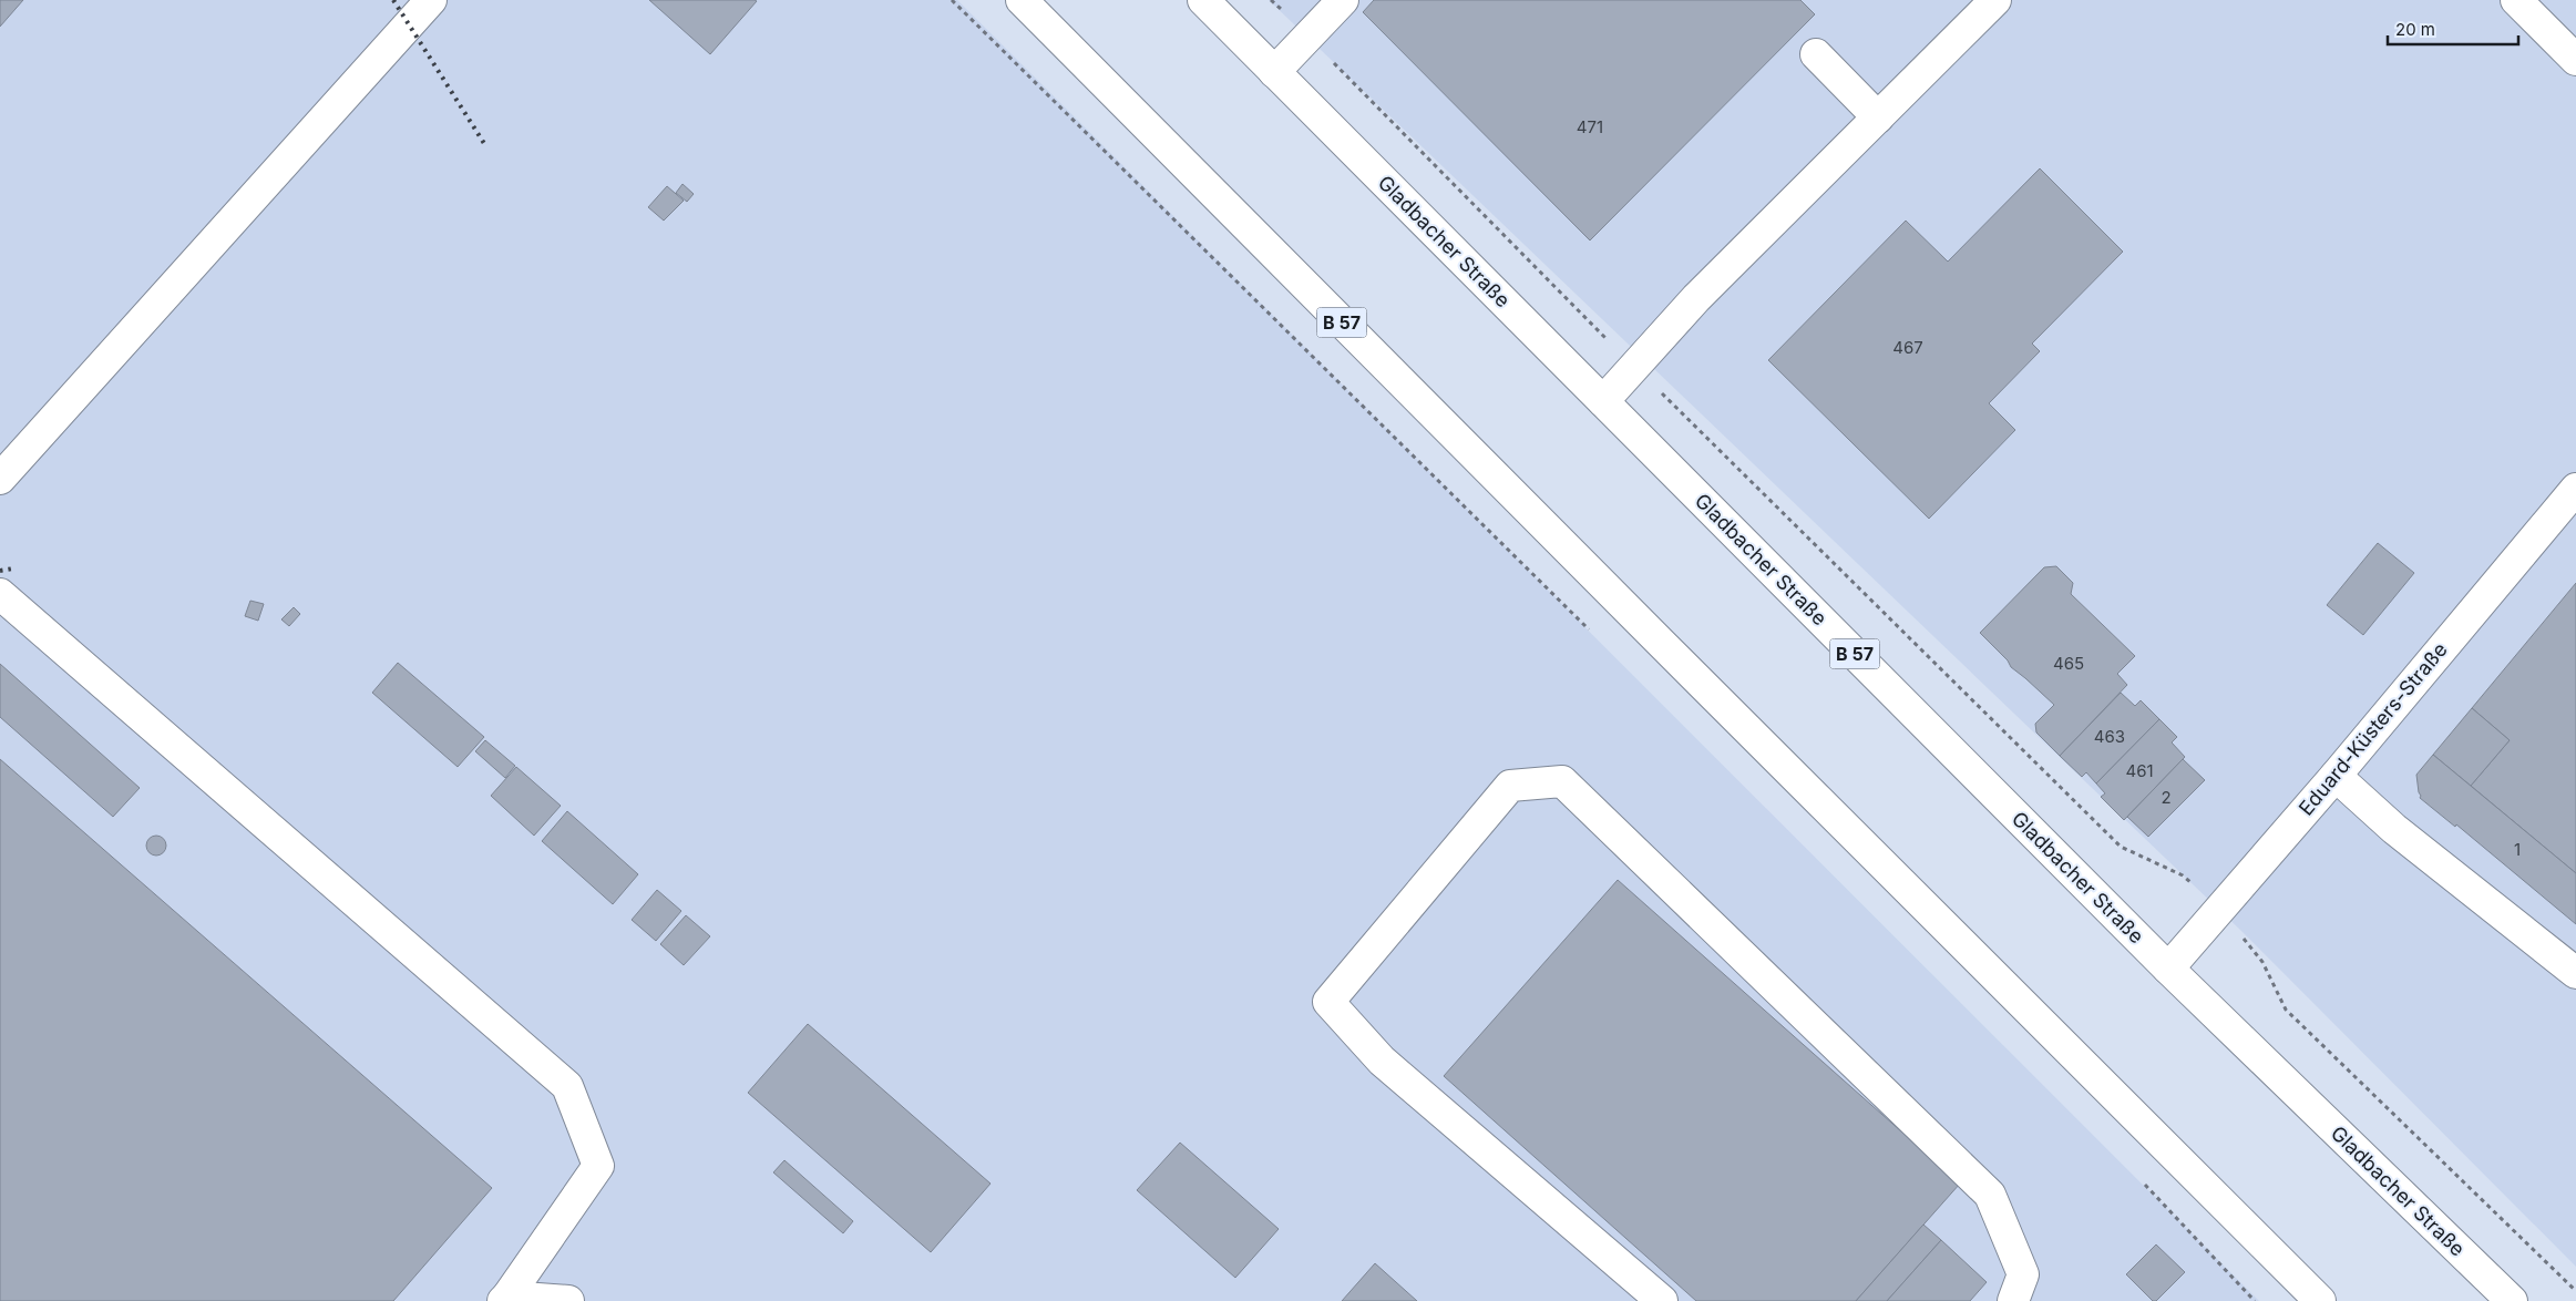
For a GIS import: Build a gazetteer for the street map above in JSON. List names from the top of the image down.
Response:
{
  "streets": {
    "main road": ["Gladbacher Straße", "B 57", "Eduard-Küsters-Straße"]
  },
  "crossings": [
    ["Gladbacher Straße", "Eduard-Küsters-Straße"]
  ],
  "house_numbers": [
    "471",
    "467",
    "465",
    "463",
    "461",
    "2",
    "1"
  ],
  "scale_bar": "20 m"
}
